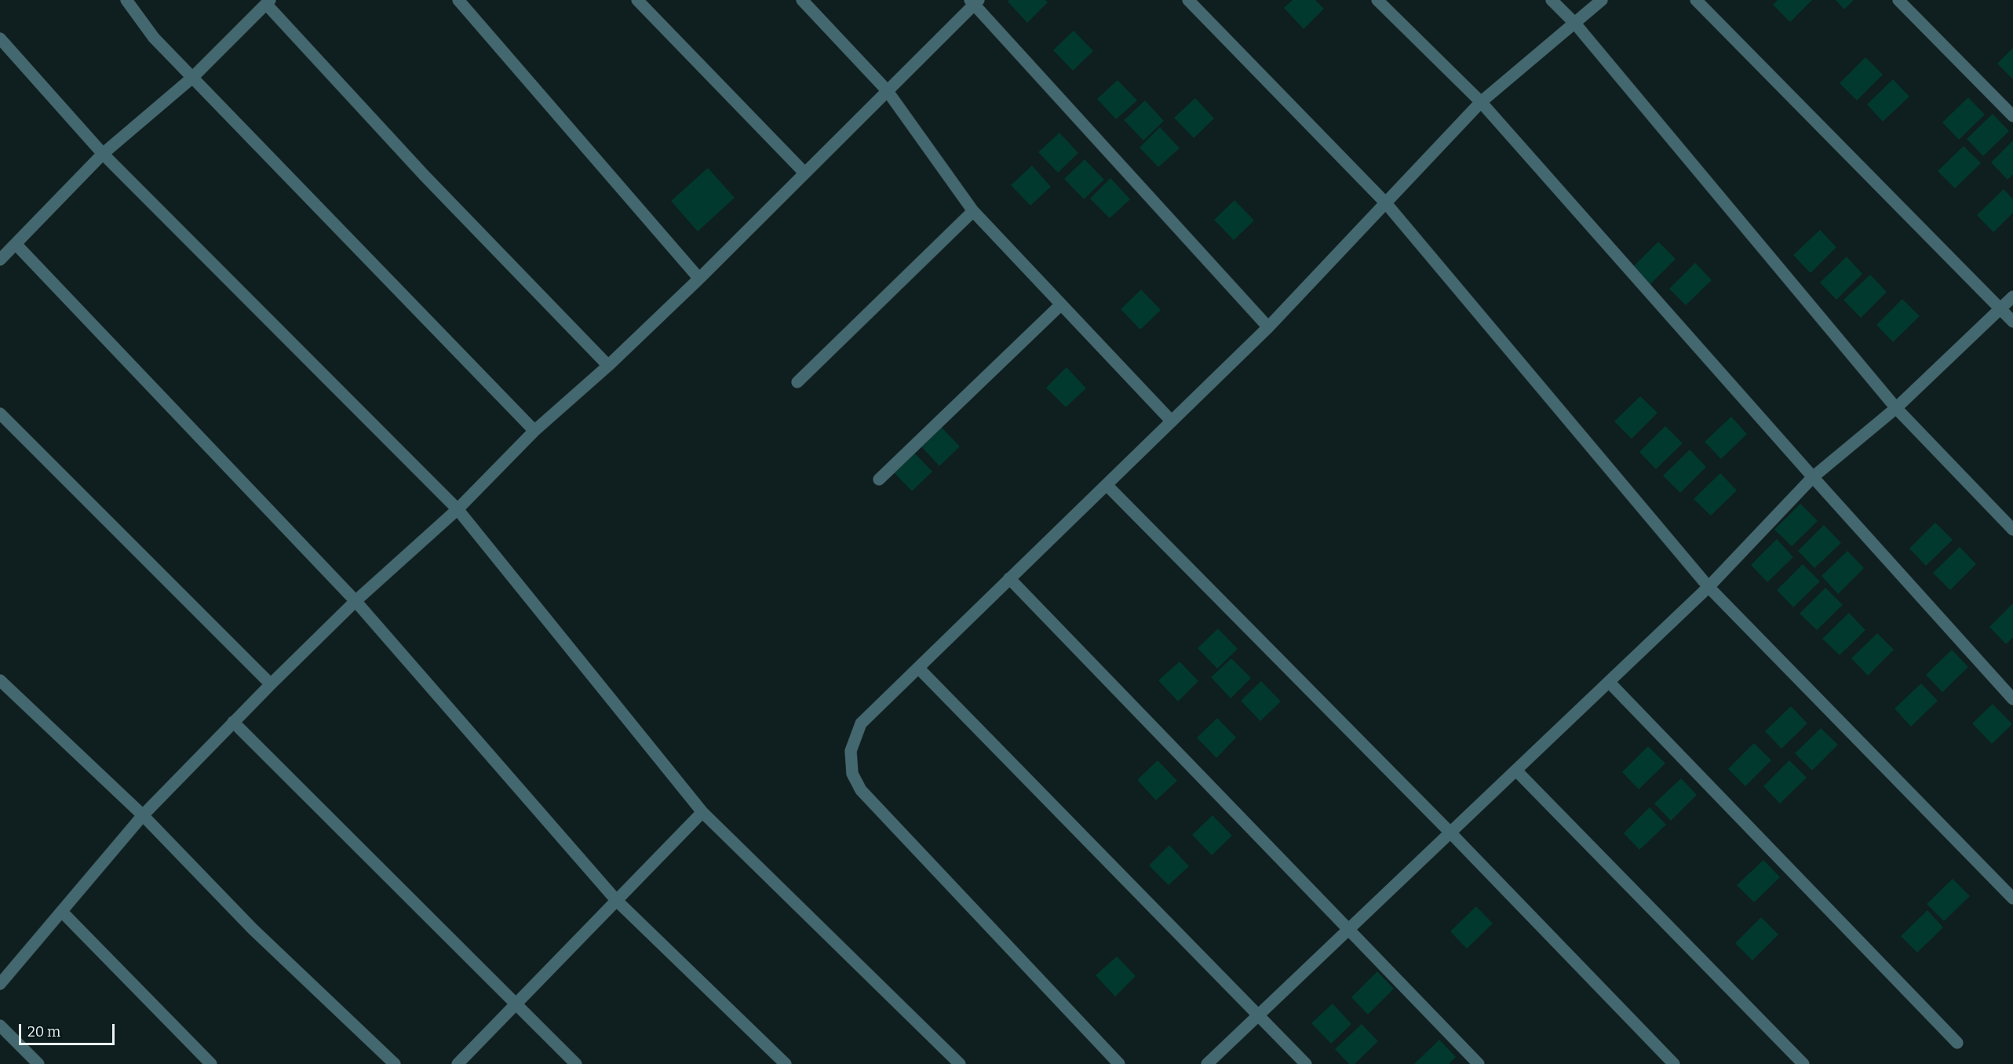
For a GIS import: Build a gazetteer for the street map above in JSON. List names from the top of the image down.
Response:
{
  "scale_bar": "20 m"
}
